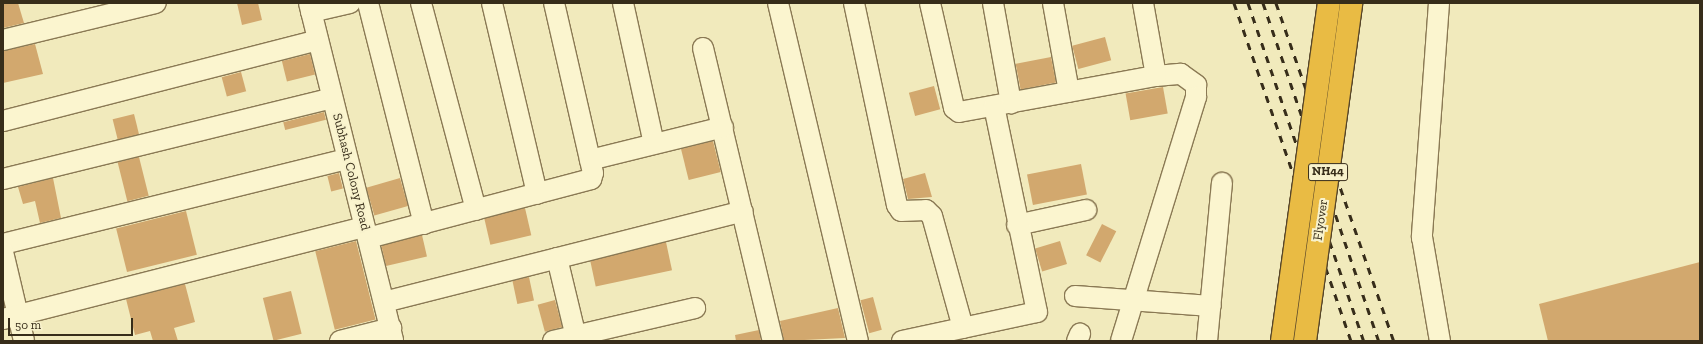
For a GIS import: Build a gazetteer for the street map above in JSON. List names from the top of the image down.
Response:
{
  "streets": {
    "highway": ["NH44", "Flyover"],
    "street": ["Subhash Colony Road"]
  },
  "scale_bar": "50 m"
}
